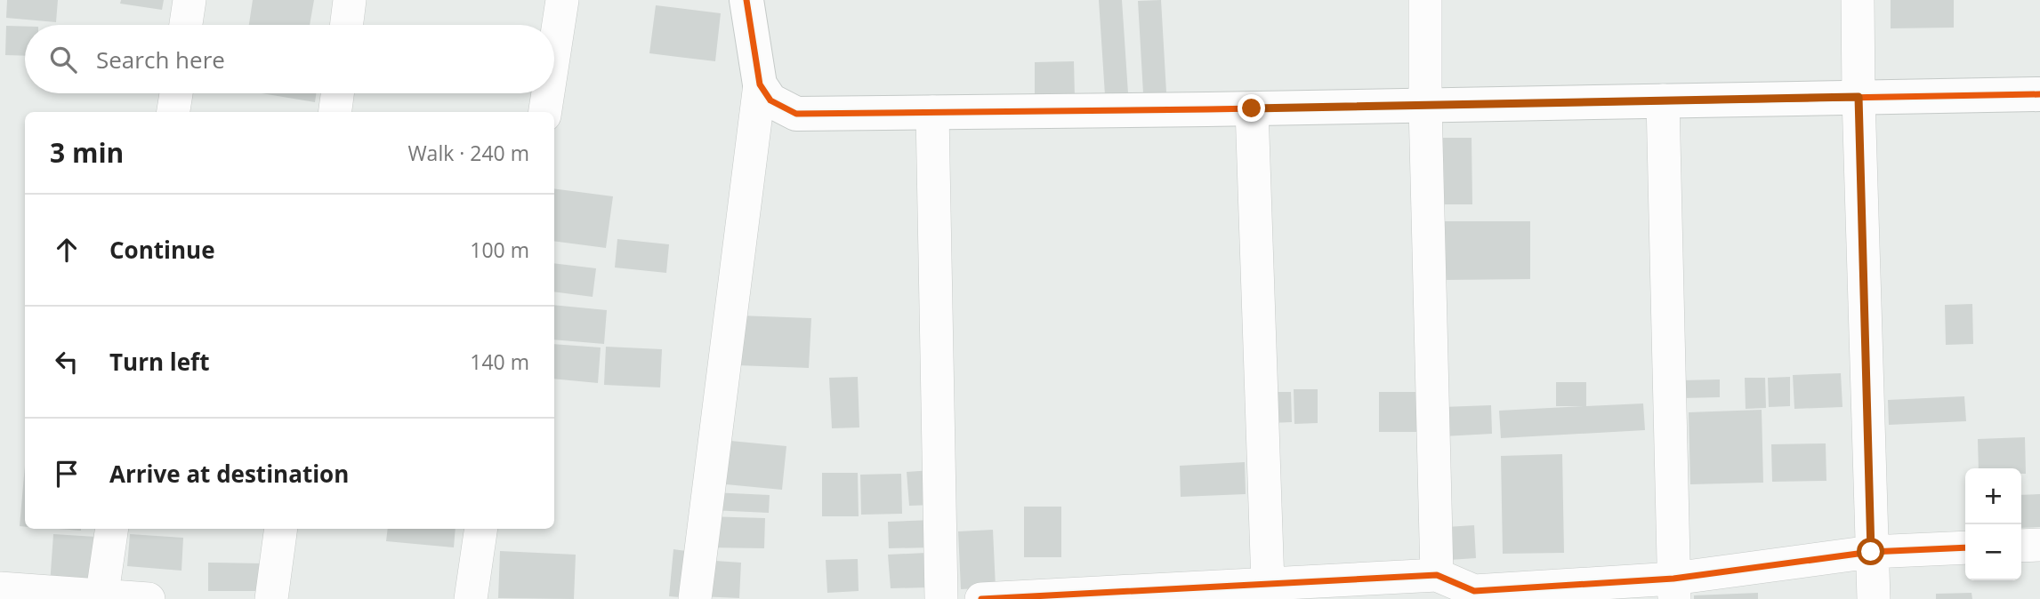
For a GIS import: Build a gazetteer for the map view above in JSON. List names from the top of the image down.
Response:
{
  "page": {
    "search": "Search here",
    "heading": ["3 min", "Walk · 240 m"],
    "list": [
      ["Continue", "100 m"],
      ["Turn left", "140 m"],
      "Arrive at destination"
    ],
    "map_buttons": ["+", "−"]
  }
}
